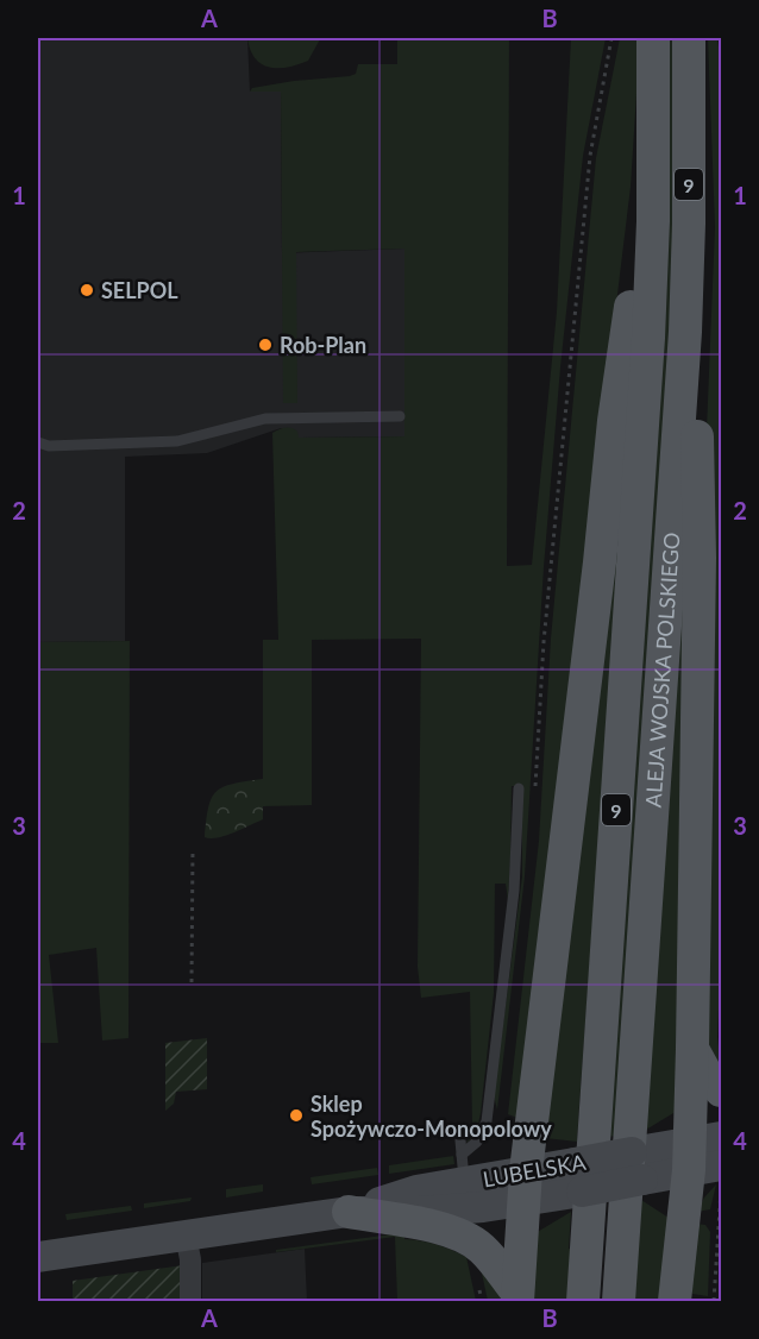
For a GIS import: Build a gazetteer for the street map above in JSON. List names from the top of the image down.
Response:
{
  "streets": {
    "main road": ["9", "ALEJA WOJSKA POLSKIEGO", "LUBELSKA"]
  },
  "places": ["SELPOL", "Rob-Plan", "Sklep Spożywczo-Monopolowy"],
  "grid": {
    "columns": ["A", "B"],
    "rows": [
      "1",
      "2",
      "3",
      "4"
    ]
  }
}
